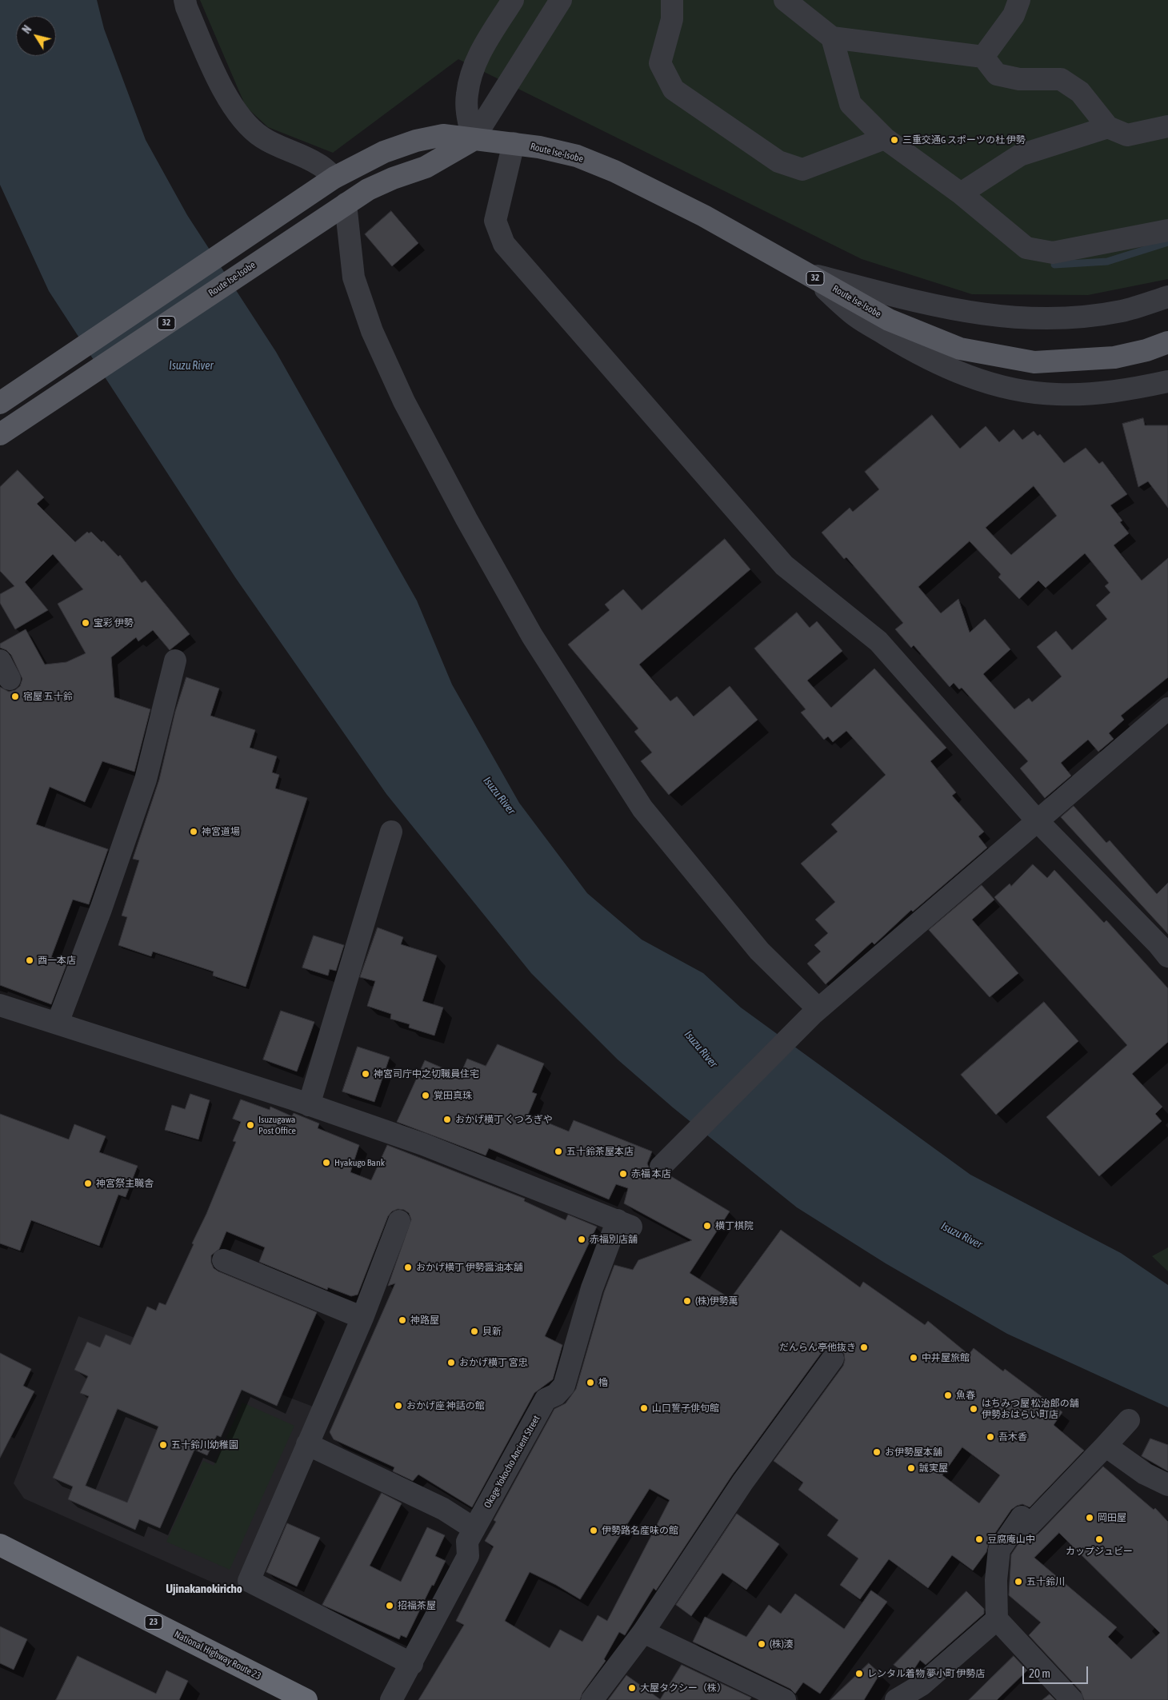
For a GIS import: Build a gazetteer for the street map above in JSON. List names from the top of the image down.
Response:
{
  "streets": {
    "highway": ["23", "National Highway Route 23"],
    "main road": ["Route Ise-Isobe", "32"],
    "street": ["Okage Yokocho Ancient Street"]
  },
  "districts": ["Ujinakanokiricho"],
  "water": ["Isuzu River"],
  "places": [
    "三重交通G スポーツの杜 伊勢",
    "宝彩 伊勢",
    "宿屋 五十鈴",
    "神宮道場",
    "酉一本店",
    "神宮司庁中之切職員住宅",
    "覚田真珠",
    "おかげ横丁 くつろぎや",
    "Isuzugawa Post Office",
    "五十鈴茶屋本店",
    "Hyakugo Bank",
    "赤福 本店",
    "神宮祭主職舎",
    "横丁棋院",
    "赤福別店舗",
    "おかげ横丁 伊勢醤油本舗",
    "(株)伊勢萬",
    "神路屋",
    "貝新",
    "だんらん亭他抜き",
    "中井屋旅館",
    "おかげ横丁 宮忠",
    "櫓",
    "魚春",
    "おかげ座 神話の館",
    "山口誓子俳句館",
    "はちみつ屋 松治郎の舗 伊勢おはらい町店",
    "吾木香",
    "五十鈴川幼稚園",
    "お伊勢屋本舗",
    "誠実屋",
    "岡田屋",
    "伊勢路名産味の館",
    "豆腐庵山中",
    "カップジュビー",
    "五十鈴川",
    "招福茶屋",
    "(株)湊",
    "レンタル着物 夢小町 伊勢店",
    "大屋タクシー（株）"
  ],
  "scale_bar": "20 m",
  "north": "top left"
}
